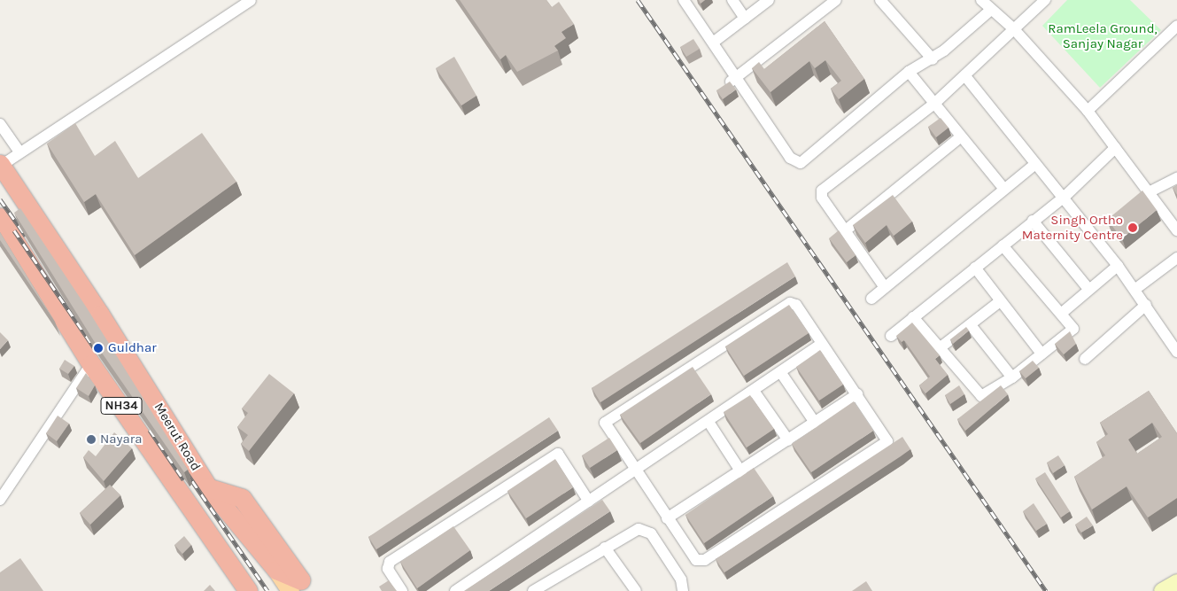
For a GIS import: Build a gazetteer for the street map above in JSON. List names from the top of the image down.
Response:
{
  "streets": {
    "highway": ["NH34", "Meerut Road"]
  },
  "parks": ["RamLeela Ground, Sanjay Nagar"],
  "places": ["Singh Ortho Maternity Centre", "Guldhar", "Nayara"]
}
